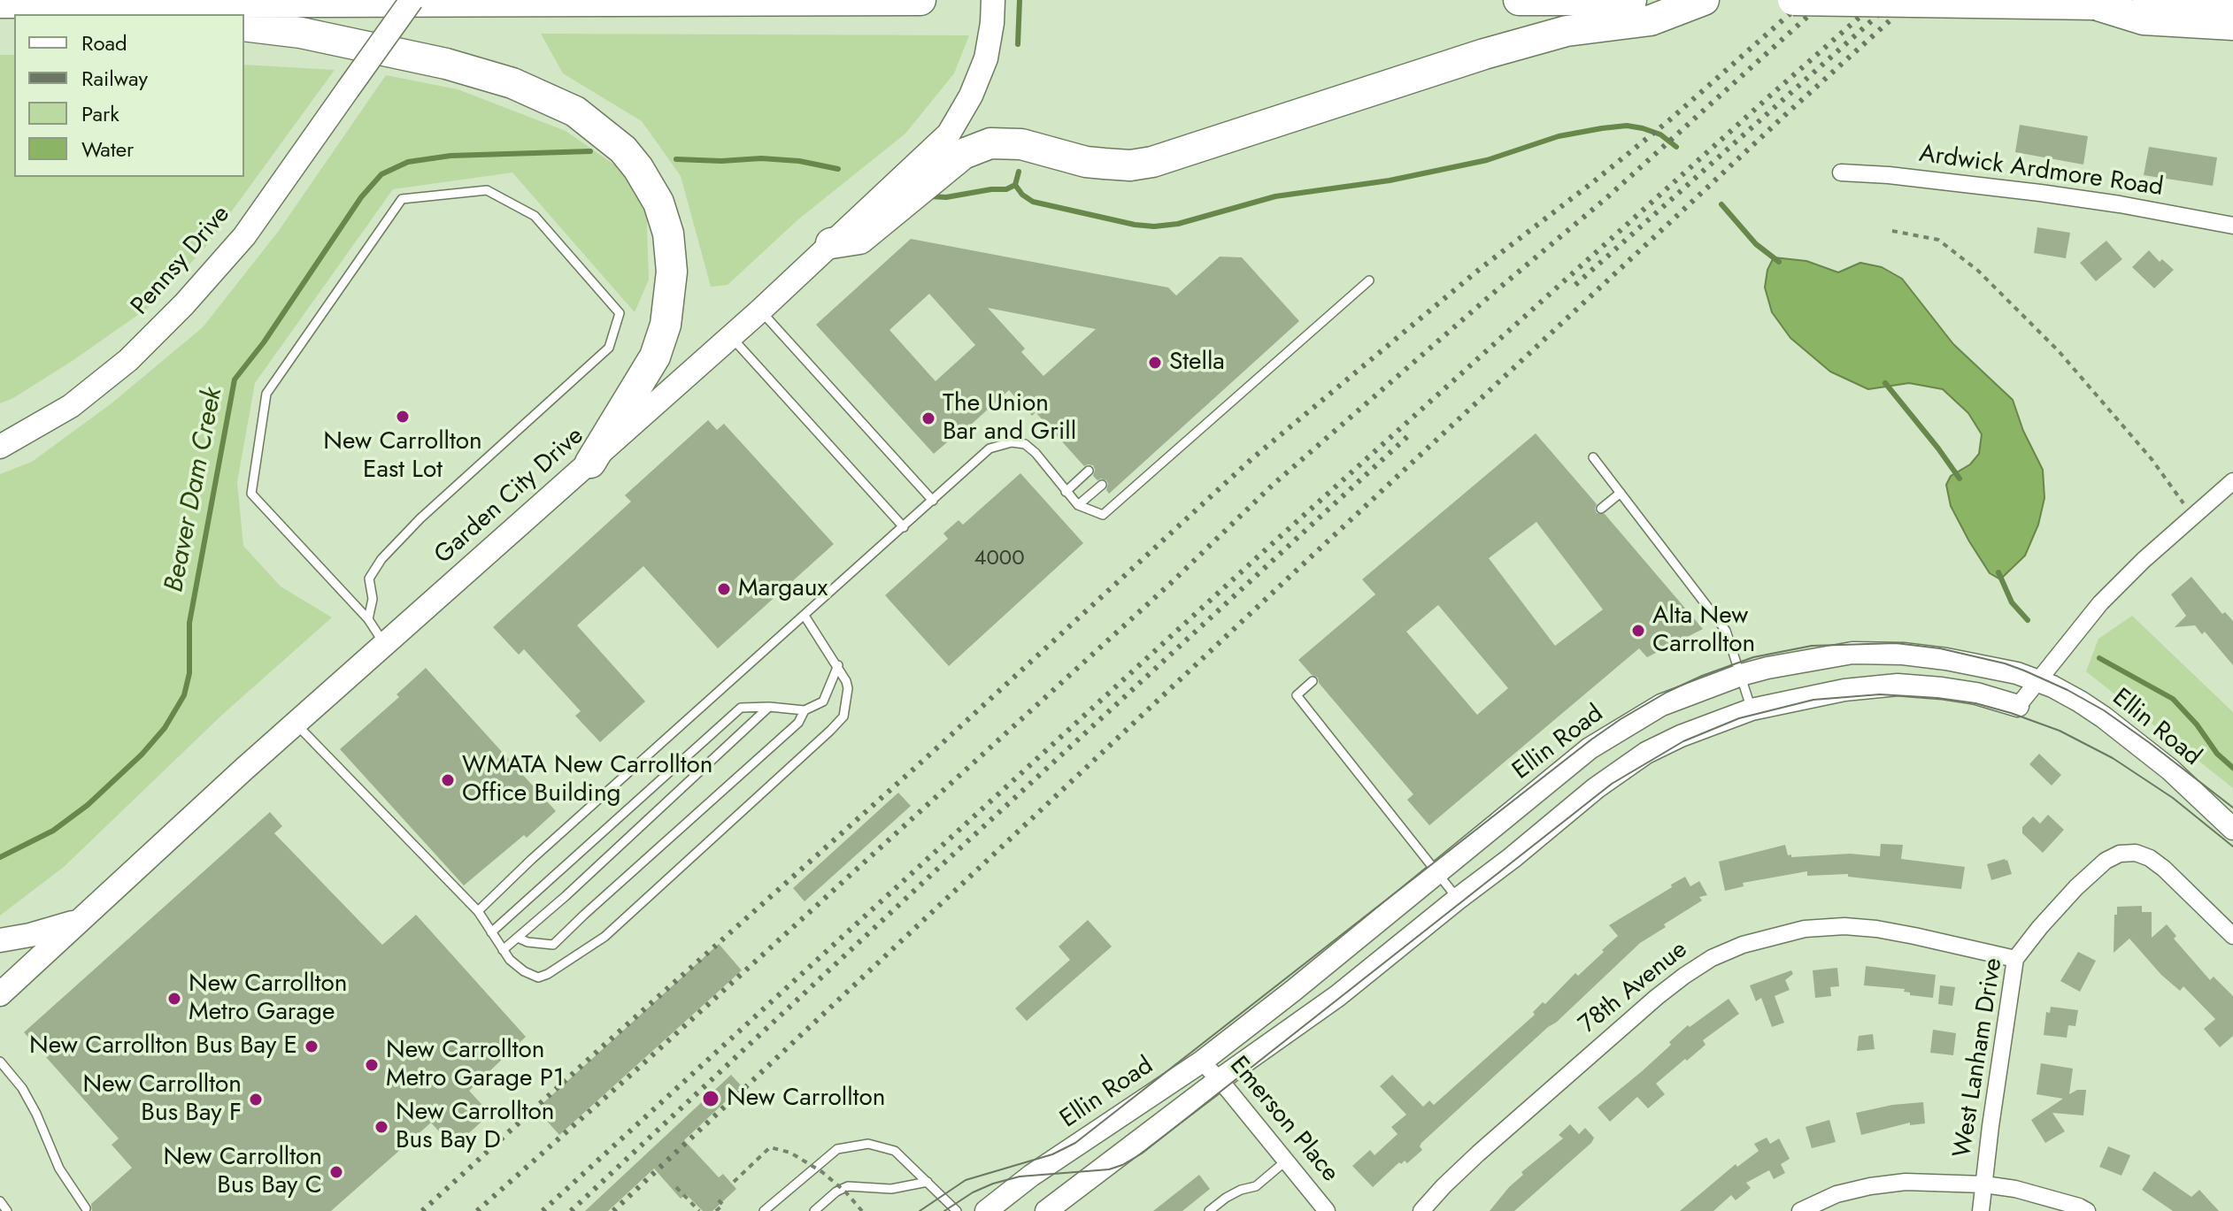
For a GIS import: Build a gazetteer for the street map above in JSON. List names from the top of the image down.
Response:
{
  "streets": {
    "main road": ["Pennsy Drive", "Garden City Drive"],
    "street": [
      "Ardwick Ardmore Road",
      "Ellin Road",
      "78th Avenue",
      "West Lanham Drive",
      "Emerson Place"
    ]
  },
  "crossings": [
    ["Ellin Road", "Emerson Place"],
    ["78th Avenue", "West Lanham Drive"]
  ],
  "water": ["Beaver Dam Creek"],
  "places": [
    "Stella",
    "New Carrollton East Lot",
    "The Union Bar and Grill",
    "Margaux",
    "Alta New Carrollton",
    "WMATA New Carrollton Office Building",
    "New Carrollton Metro Garage",
    "New Carrollton Bus Bay E",
    "New Carrollton Metro Garage P1",
    "New Carrollton",
    "New Carrollton Bus Bay F",
    "New Carrollton Bus Bay D",
    "New Carrollton Bus Bay C"
  ],
  "house_numbers": ["4000"],
  "legend": [
    "Road",
    "Railway",
    "Park",
    "Water"
  ]
}
